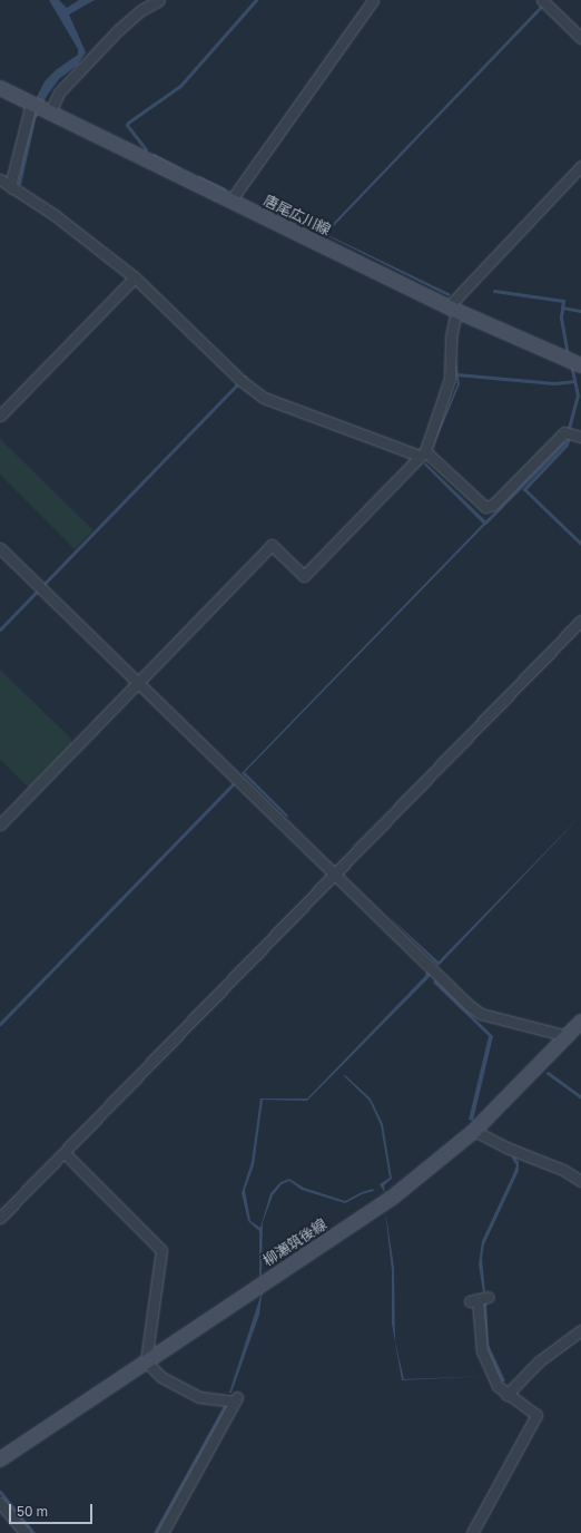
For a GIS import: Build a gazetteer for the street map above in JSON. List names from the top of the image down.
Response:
{
  "streets": {
    "main road": ["唐尾広川線", "柳瀬筑後線"]
  },
  "scale_bar": "50 m"
}
